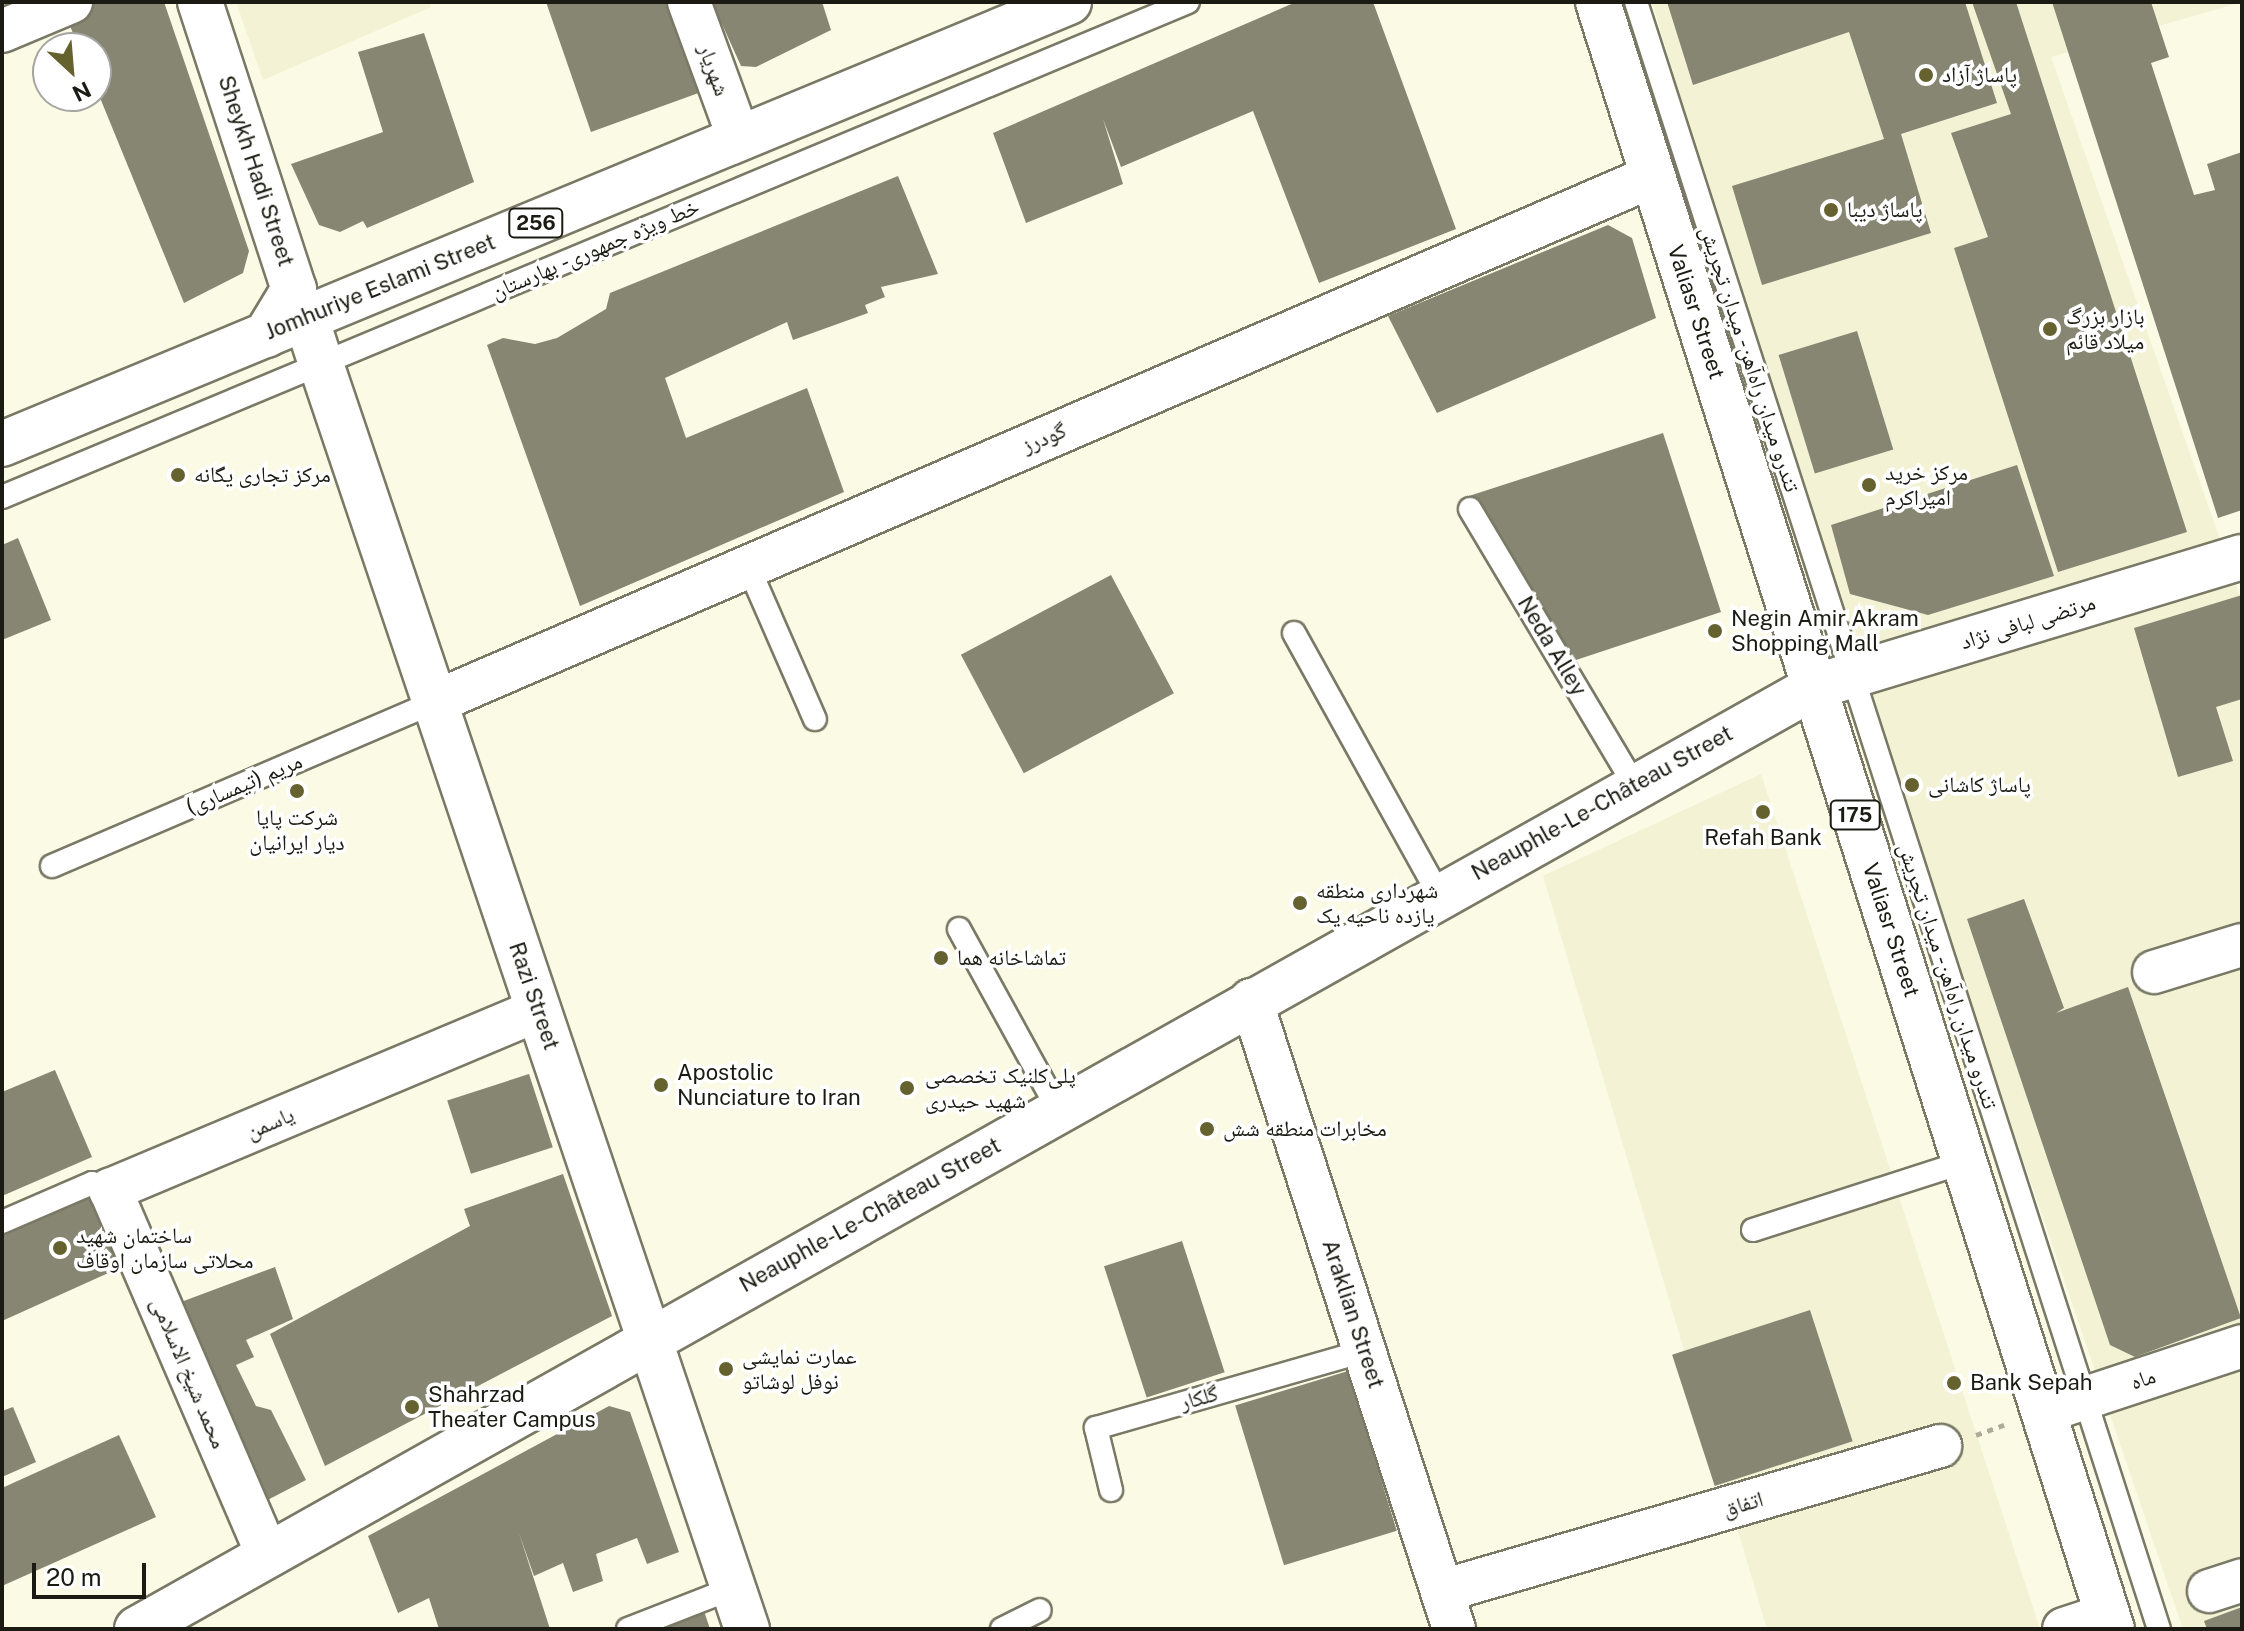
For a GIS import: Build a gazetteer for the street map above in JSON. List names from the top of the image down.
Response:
{
  "streets": {
    "main road": [
      "Sheykh Hadi Street",
      "256",
      "Jomhuriye Eslami Street",
      "Valiasr Street",
      "مرتضی لبافی نژاد",
      "Neauphle-Le-Château Street",
      "175",
      "Razi Street"
    ],
    "street": [
      "شهریار",
      "گودرز",
      "یاسمن",
      "Araklian Street",
      "محمد شیخ الاسلامی",
      "ماه",
      "اتفاق"
    ],
    "lane": [
      "خط ویژه جمهوری - بهارستان",
      "تندرو میدان راه‌آهن - میدان تجریش",
      "Neda Alley",
      "مریم (تیمساری)",
      "گلکار"
    ]
  },
  "crossings": [
    ["شهریار", "Jomhuriye Eslami Street"],
    ["Sheykh Hadi Street", "Jomhuriye Eslami Street"],
    ["خط ویژه جمهوری - بهارستان", "Razi Street"],
    ["Jomhuriye Eslami Street", "Razi Street"],
    ["Valiasr Street", "تندرو میدان راه‌آهن - میدان تجریش"],
    ["Valiasr Street", "گودرز"],
    ["Valiasr Street", "مرتضی لبافی نژاد"],
    ["Valiasr Street", "Neauphle-Le-Château Street"],
    ["Valiasr Street", "ماه"],
    ["تندرو میدان راه‌آهن - میدان تجریش", "مرتضی لبافی نژاد"],
    ["تندرو میدان راه‌آهن - میدان تجریش", "Neauphle-Le-Château Street"],
    ["تندرو میدان راه‌آهن - میدان تجریش", "ماه"],
    ["گودرز", "مریم (تیمساری)"],
    ["گودرز", "Razi Street"],
    ["مرتضی لبافی نژاد", "Neauphle-Le-Château Street"],
    ["Neda Alley", "Neauphle-Le-Château Street"],
    ["مریم (تیمساری)", "Razi Street"],
    ["Neauphle-Le-Château Street", "Razi Street"],
    ["Neauphle-Le-Château Street", "Araklian Street"],
    ["Neauphle-Le-Château Street", "محمد شیخ الاسلامی"],
    ["Razi Street", "یاسمن"],
    ["یاسمن", "محمد شیخ الاسلامی"],
    ["Araklian Street", "گلکار"],
    ["Araklian Street", "اتفاق"]
  ],
  "places": [
    "پاساژ آزاد",
    "پاساژ دیبا",
    "بازار بزرگ میلاد قائم",
    "مرکز تجاری یگانه",
    "مرکز خرید امیراکرم",
    "Negin Amir Akram Shopping Mall",
    "پاساژ کاشانی",
    "شرکت پایا دیار ایرانیان",
    "Refah Bank",
    "شهرداری منطقه یازده ناحیه یک",
    "تماشاخانه هما",
    "Apostolic Nunciature to Iran",
    "پلی‌کلنیک تخصصی شهید حیدری",
    "مخابرات منطقه شش",
    "ساختمان شهید محلاتی سازمان اوقاف",
    "عمارت نمایشی نوفل لوشاتو",
    "Bank Sepah",
    "Shahrzad Theater Campus"
  ],
  "scale_bar": "20 m",
  "north": "bottom right"
}
